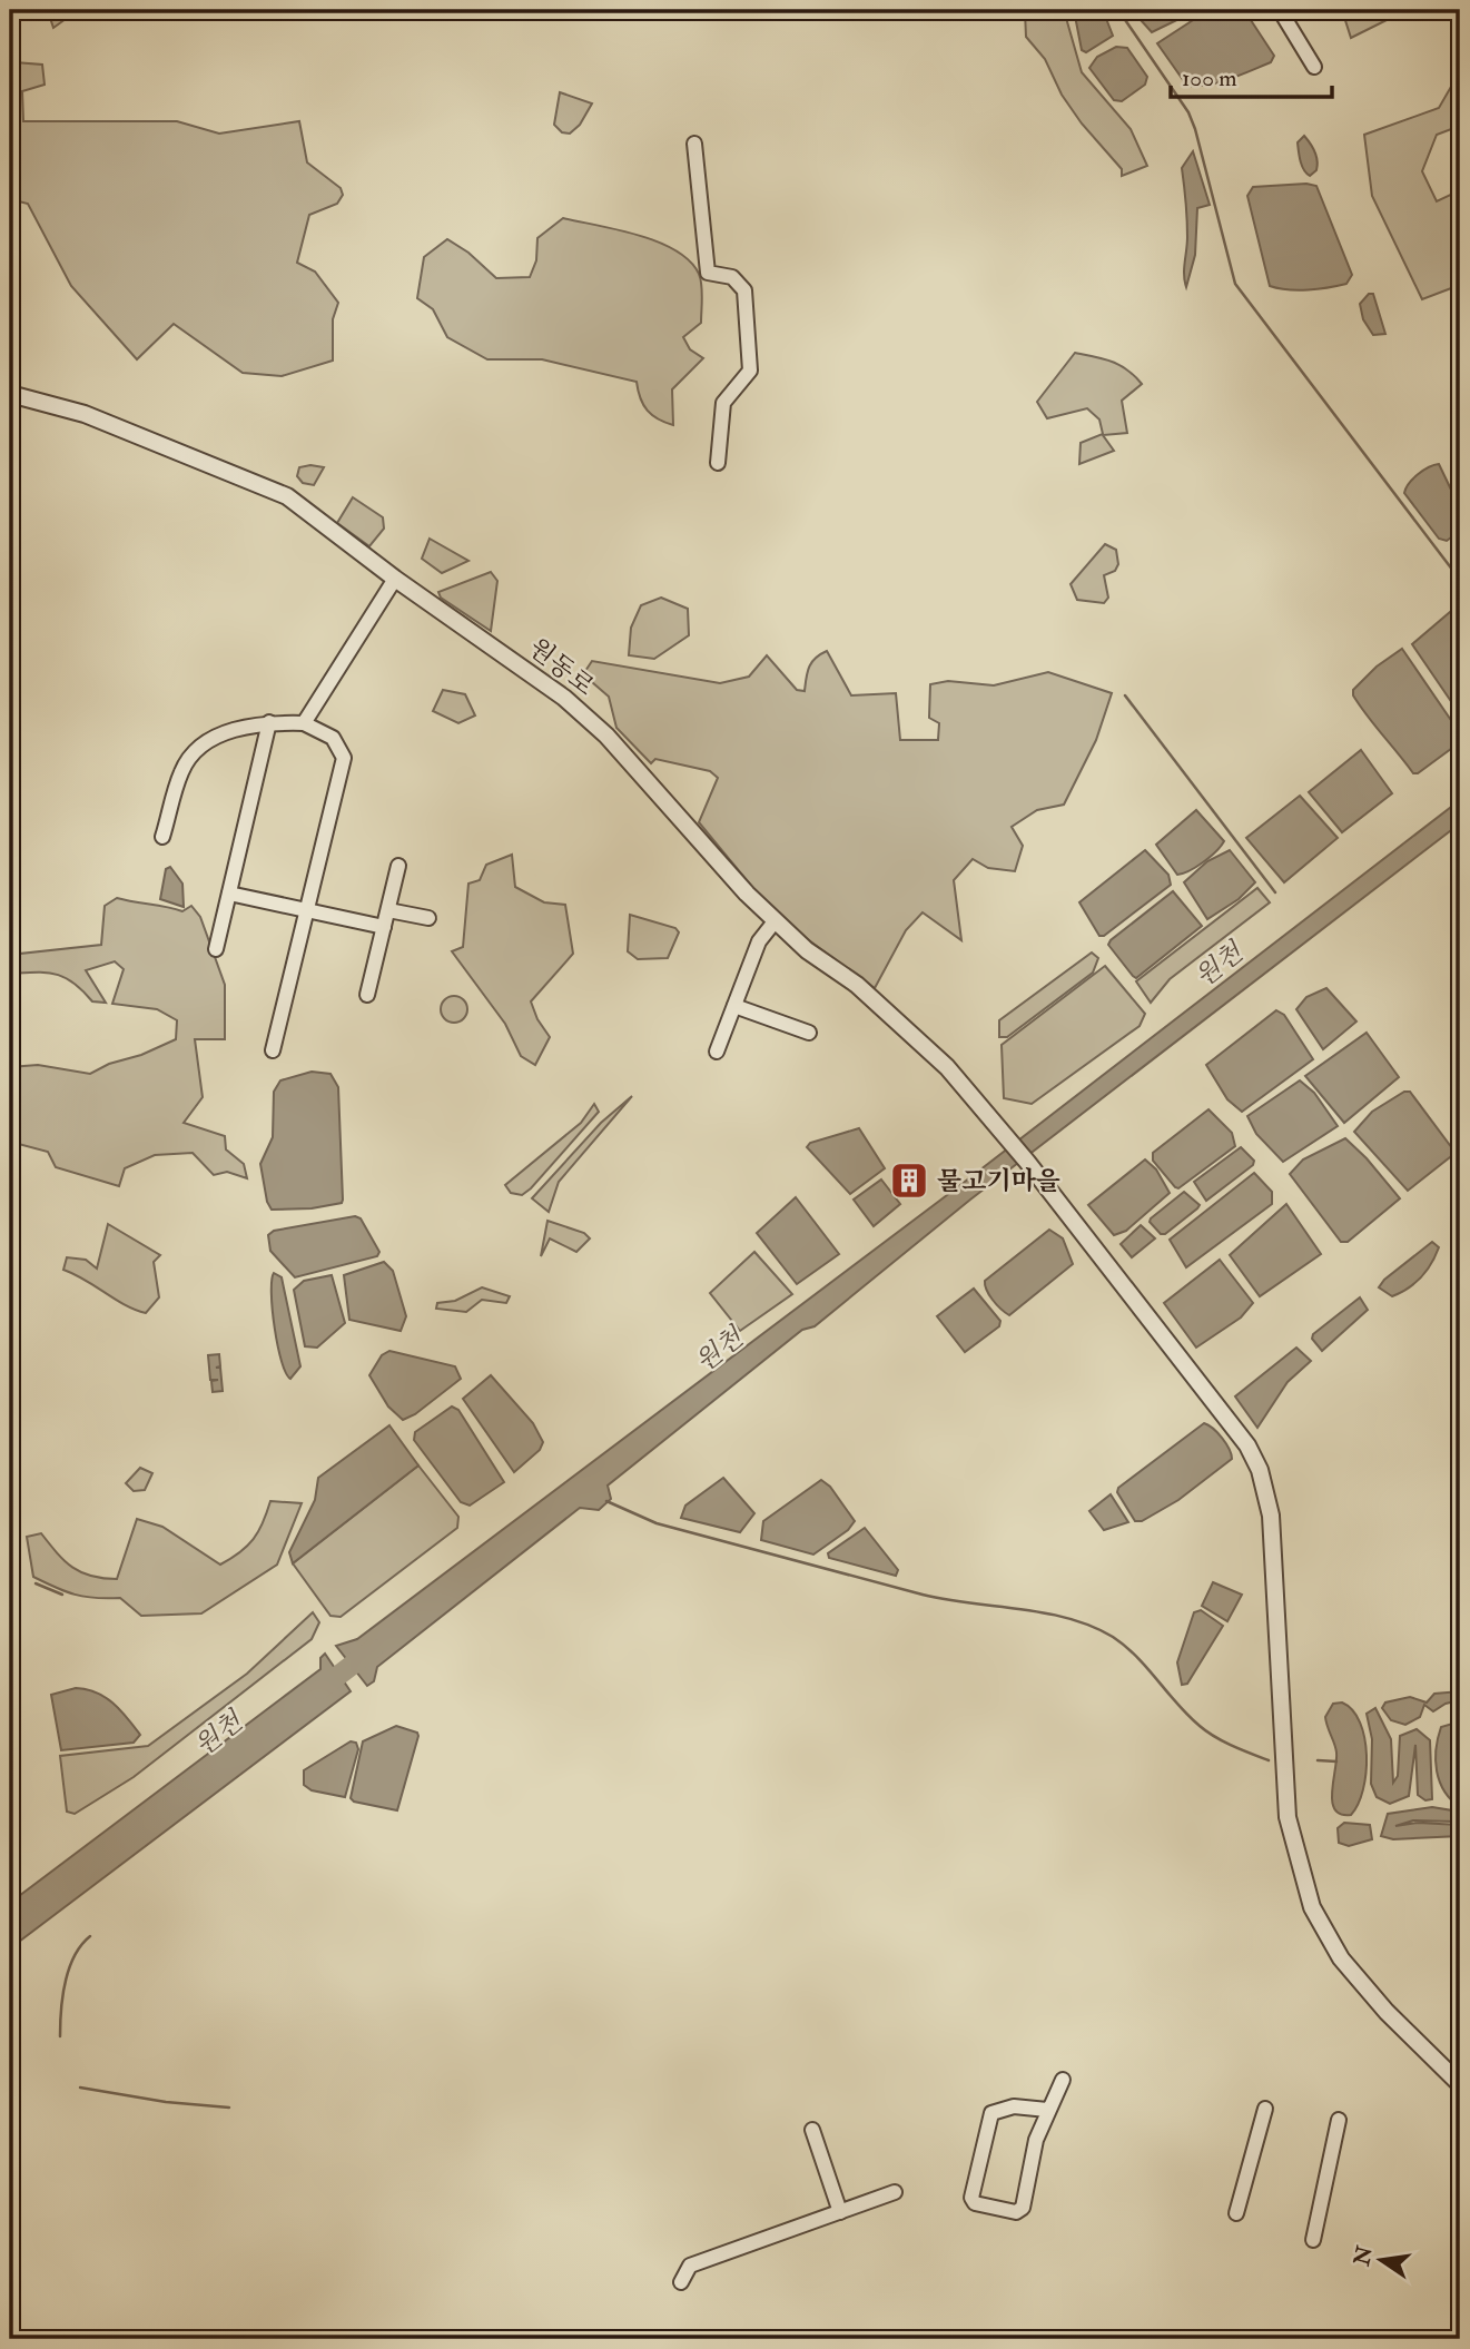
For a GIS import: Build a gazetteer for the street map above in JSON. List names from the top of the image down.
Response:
{
  "streets": {
    "street": ["원동로"]
  },
  "water": ["원천"],
  "places": {
    "building": ["물고기마을"]
  },
  "scale_bar": "100 m",
  "north": "left"
}
